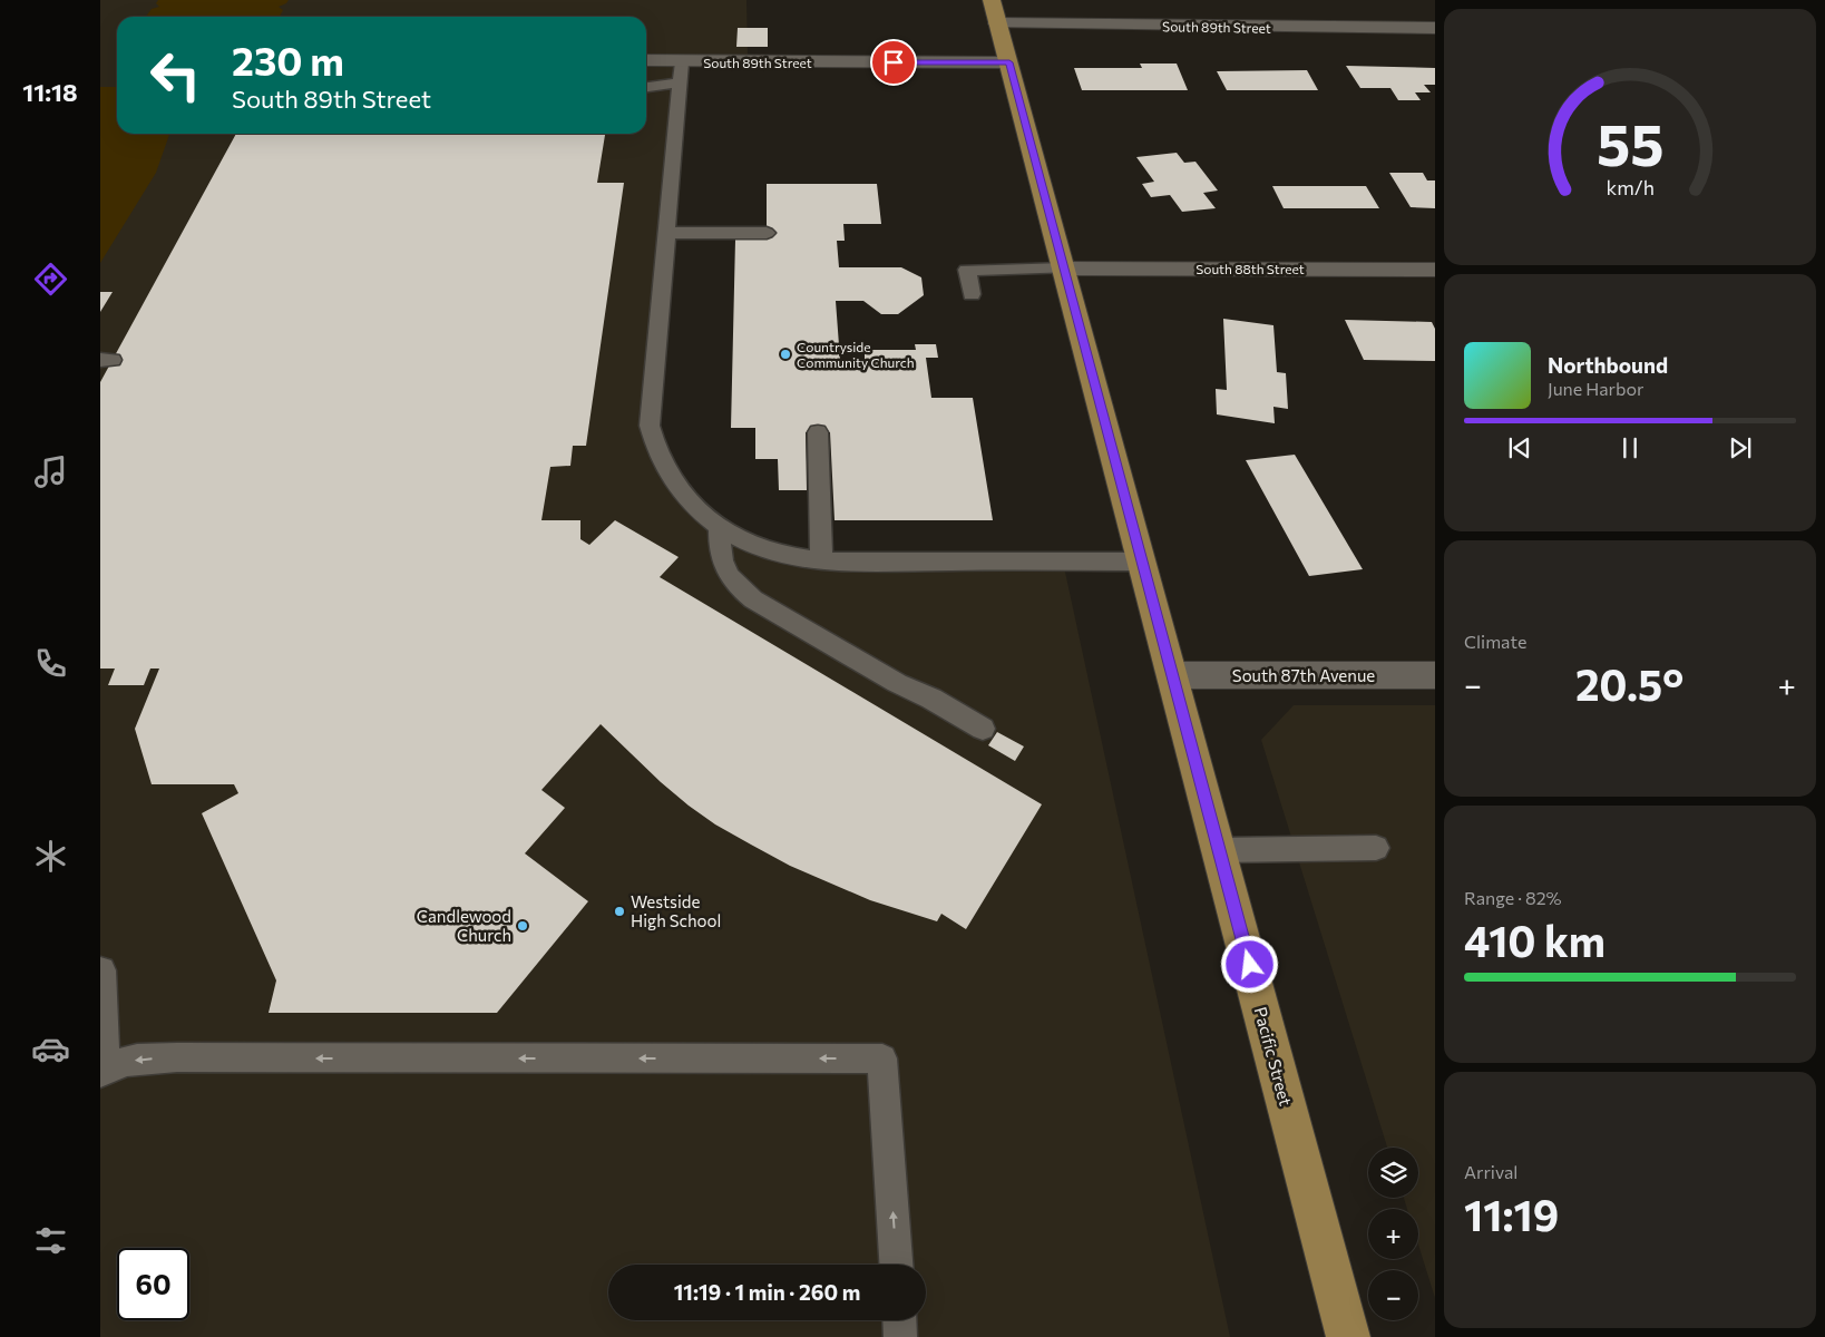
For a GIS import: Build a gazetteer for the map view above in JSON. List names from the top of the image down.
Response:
{
  "streets": {
    "main road": ["Pacific Street"],
    "street": ["South 89th Street", "South 88th Street", "South 87th Avenue"]
  },
  "crossings": [
    ["South 89th Street", "Pacific Street"],
    ["South 88th Street", "Pacific Street"],
    ["South 87th Avenue", "Pacific Street"]
  ],
  "places": ["Countryside Community Church", "Westside High School", "Candlewood Church"],
  "page": {
    "tabs": "11:18",
    "turn": ["230 m", "South 89th Street"],
    "song": ["Northbound", "June Harbor"],
    "tile": [
      "Climate",
      ["Range · 82%", "410 km"],
      ["Arrival", "11:19"]
    ],
    "heat": ["−", "20.5°", "+"],
    "map_buttons": ["+", "−"],
    "limit": "60",
    "trip": "11:19 · 1 min · 260 m",
    "gauge": ["55", "km/h"]
  }
}
